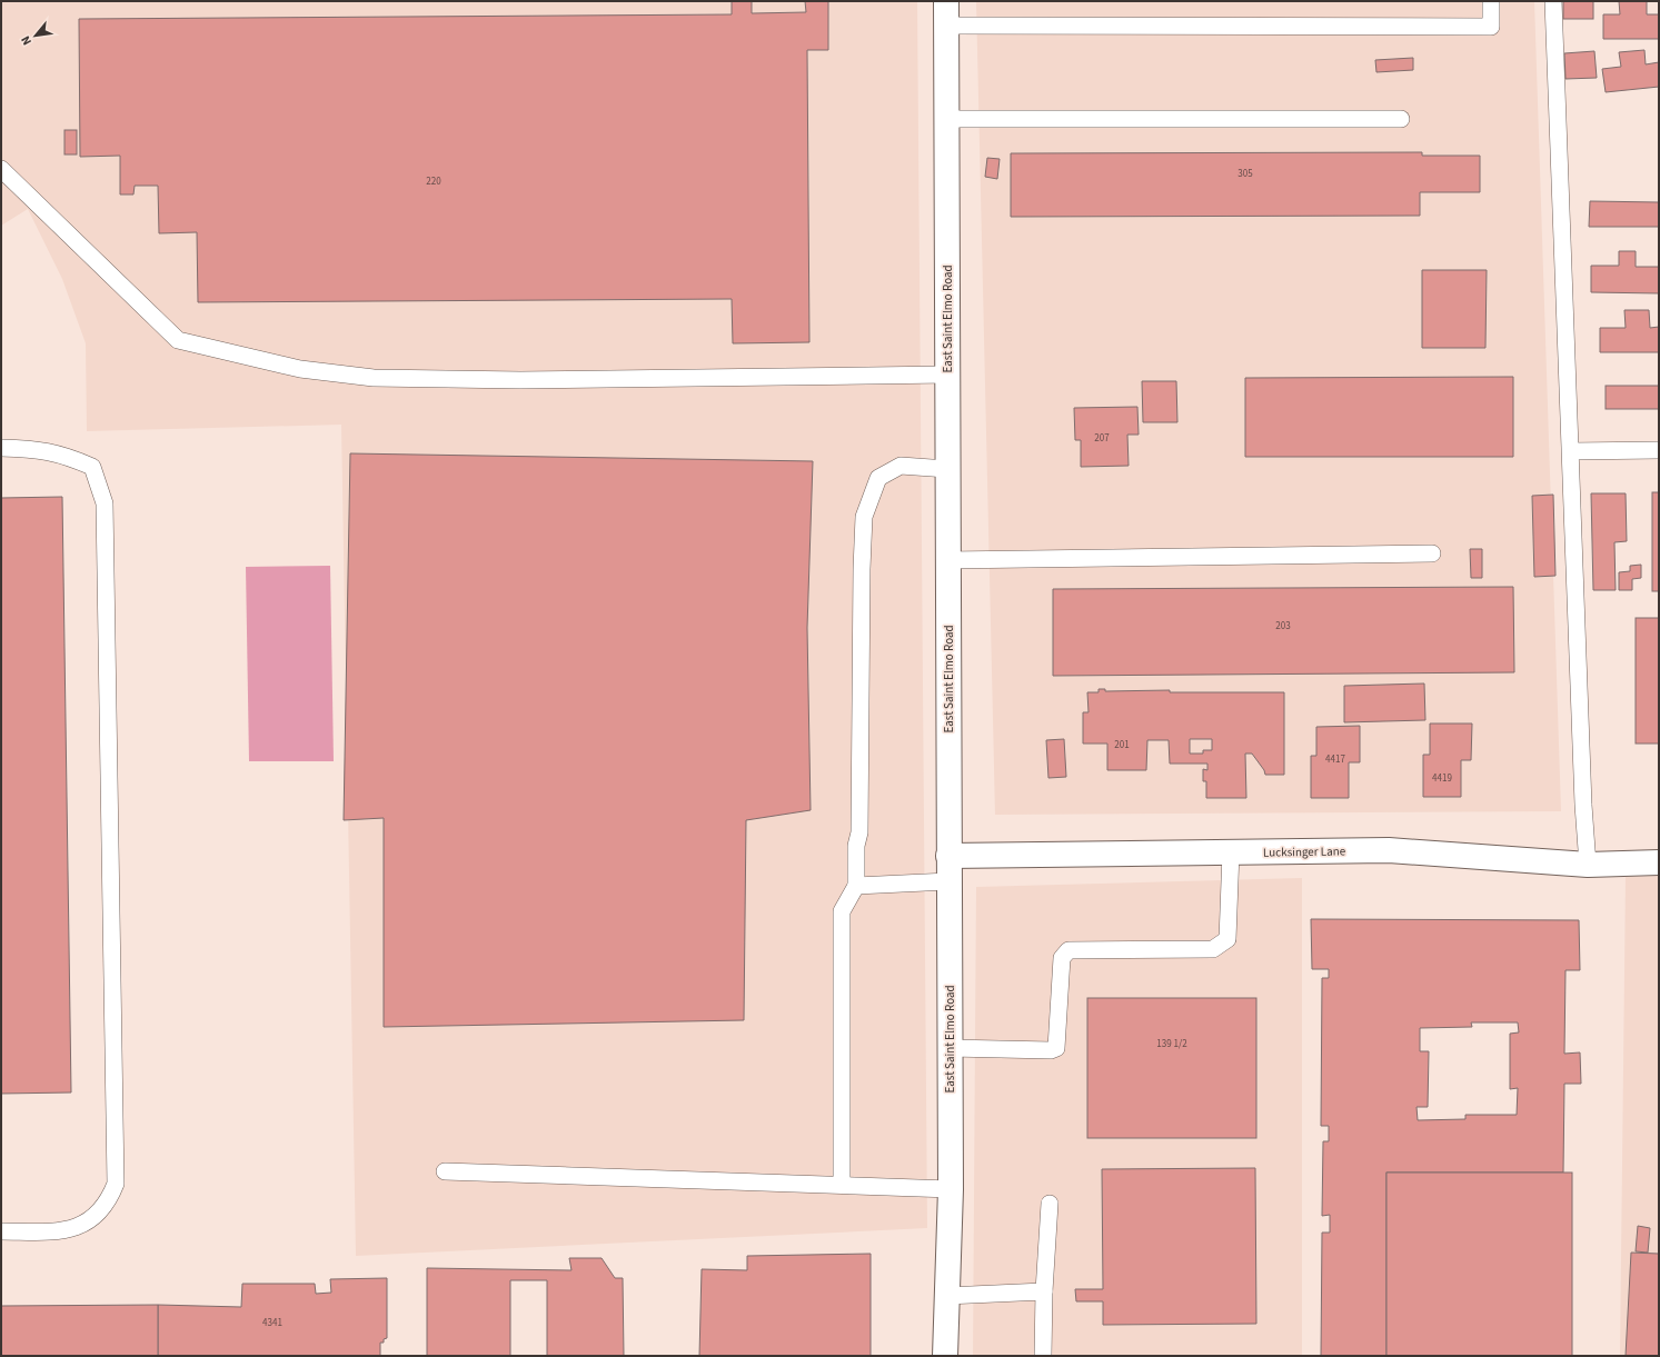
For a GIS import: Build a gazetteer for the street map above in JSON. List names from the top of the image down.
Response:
{
  "streets": {
    "street": ["East Saint Elmo Road", "Lucksinger Lane"]
  },
  "crossings": [
    ["East Saint Elmo Road", "Lucksinger Lane"]
  ],
  "house_numbers": [
    "305",
    "220",
    "207",
    "203",
    "201",
    "4417",
    "4419",
    "139 1/2",
    "4341"
  ],
  "north": "bottom left"
}
